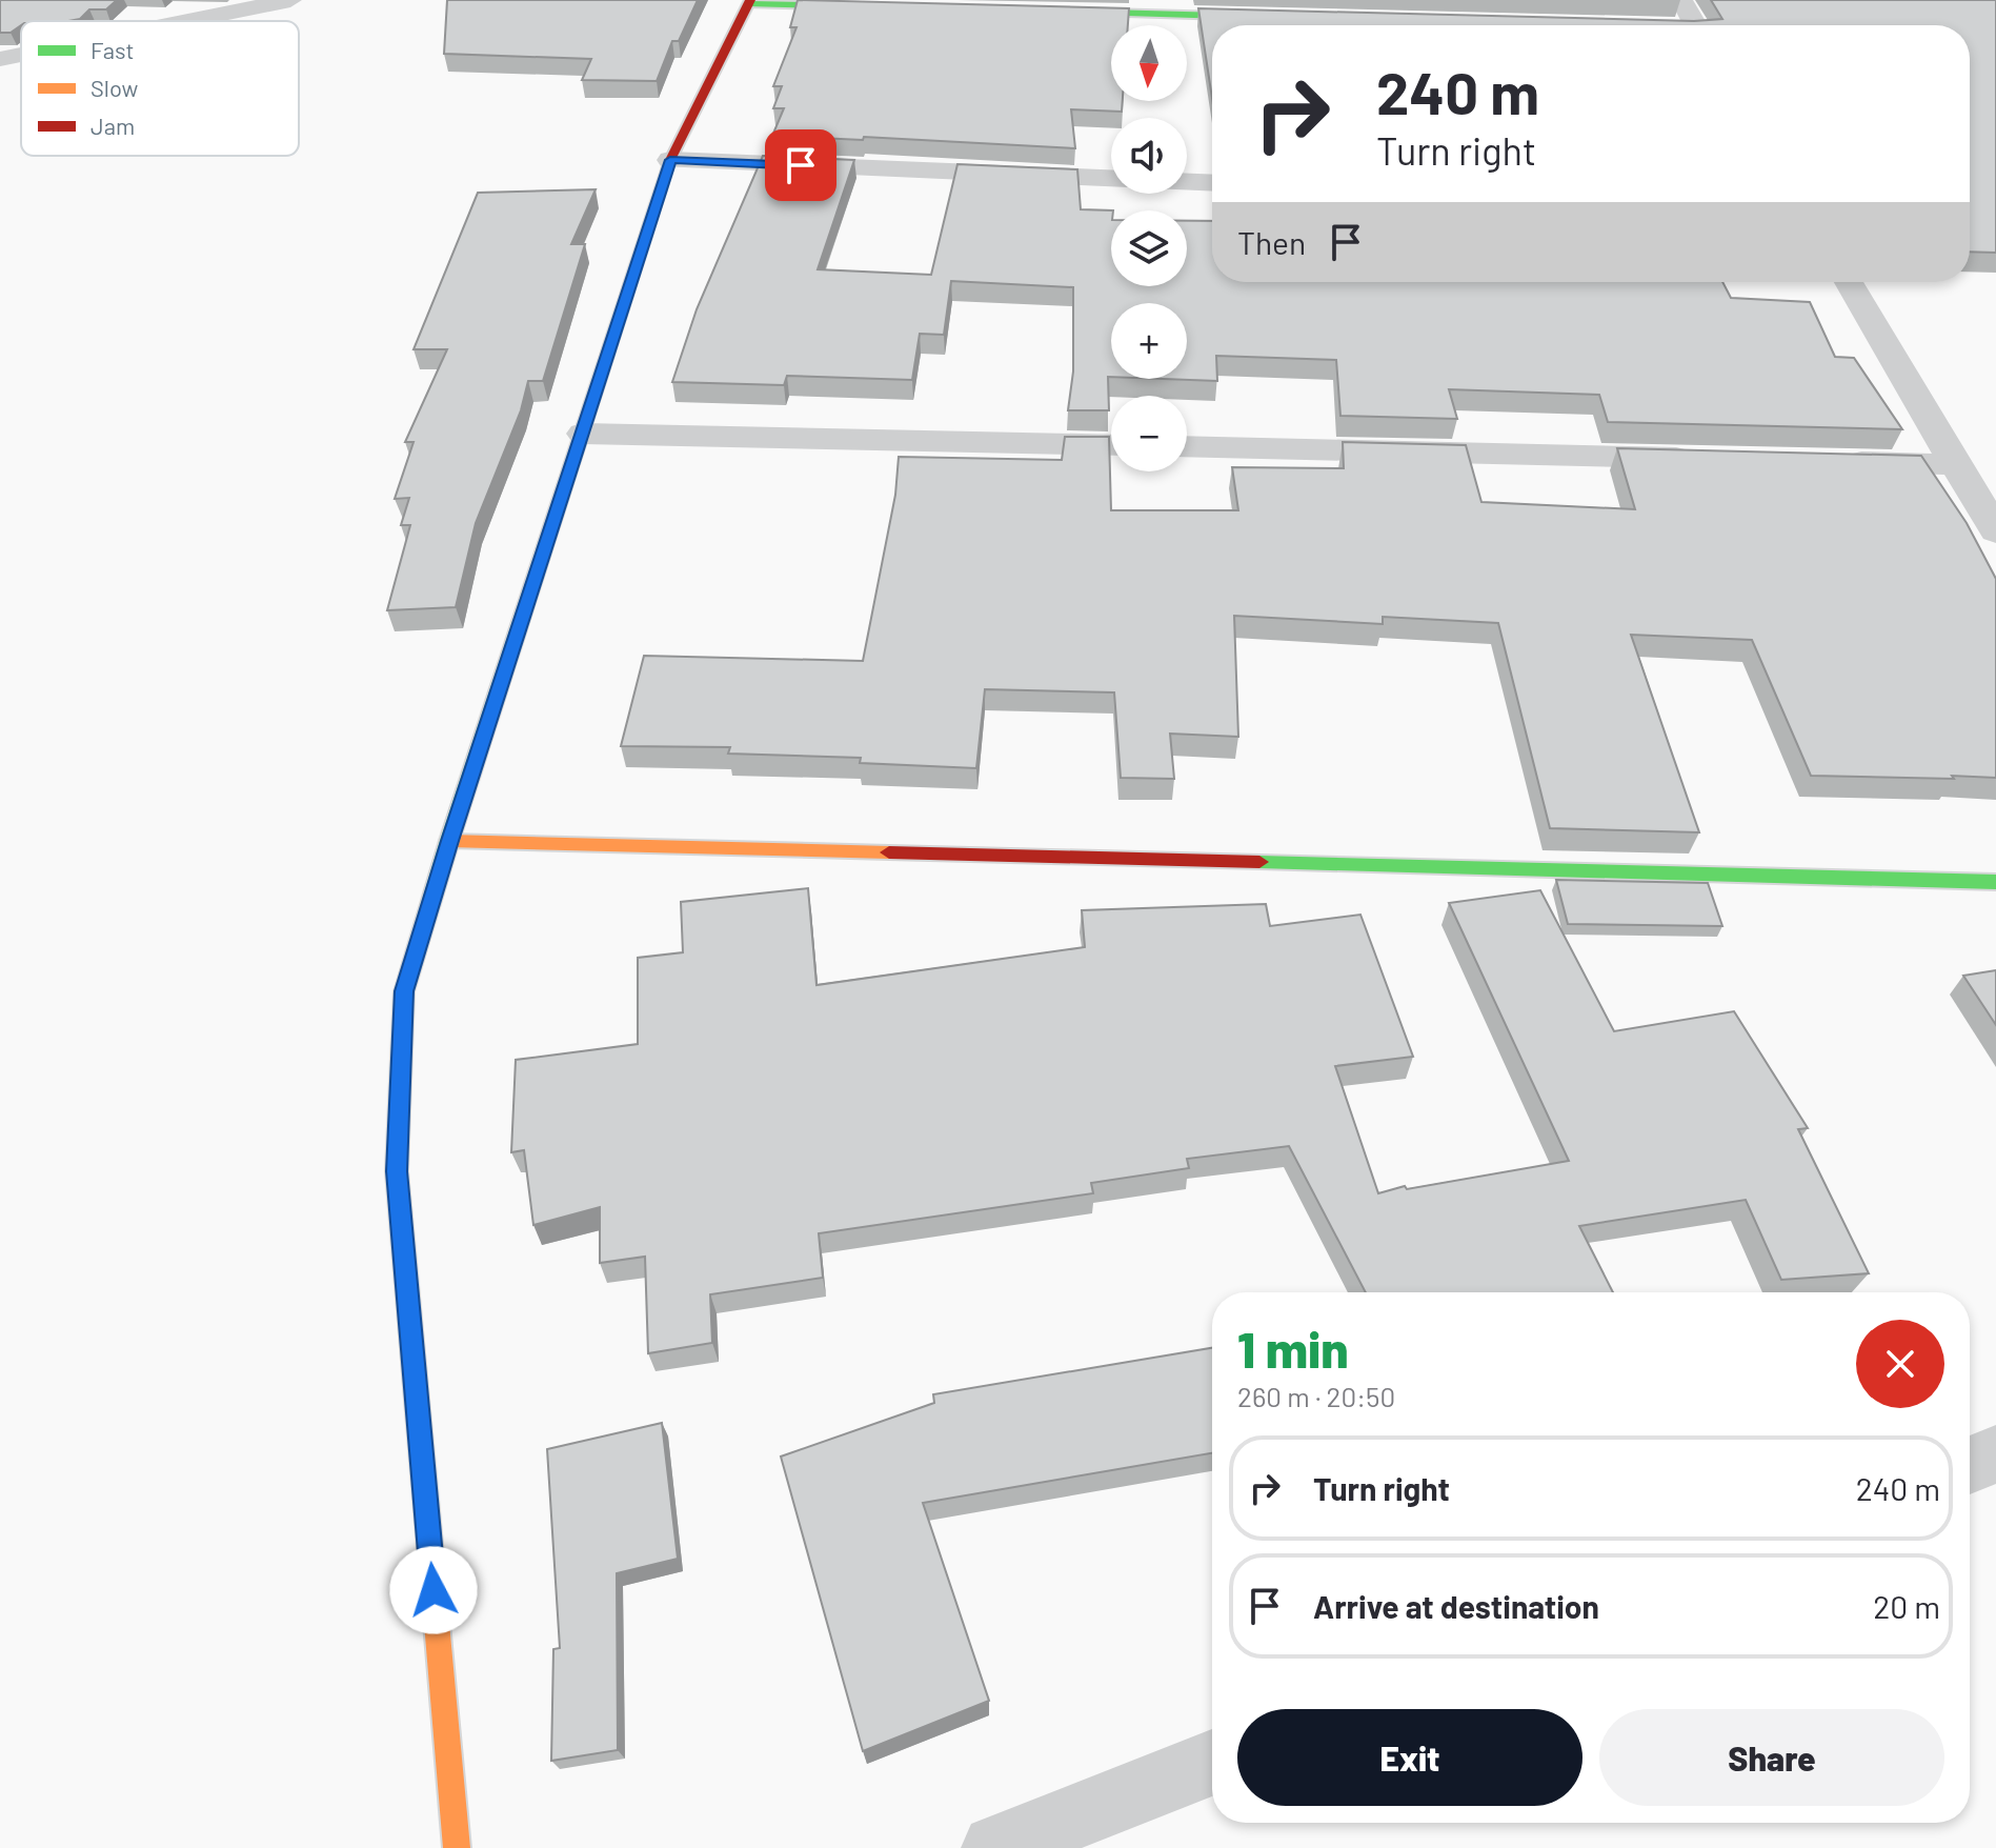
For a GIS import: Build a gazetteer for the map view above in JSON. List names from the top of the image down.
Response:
{
  "legend": ["Fast", "Slow", "Jam"],
  "north": "bottom",
  "page": {
    "map_buttons": ["+", "−"],
    "turn": ["240 m", "Turn right"],
    "then": "Then",
    "heading": ["1 min", "260 m · 20:50"],
    "list": [
      {
        "name": "Turn right",
        "value": "240 m"
      },
      {
        "name": "Arrive at destination",
        "value": "20 m"
      }
    ],
    "buttons": ["Exit", "Share"]
  }
}
